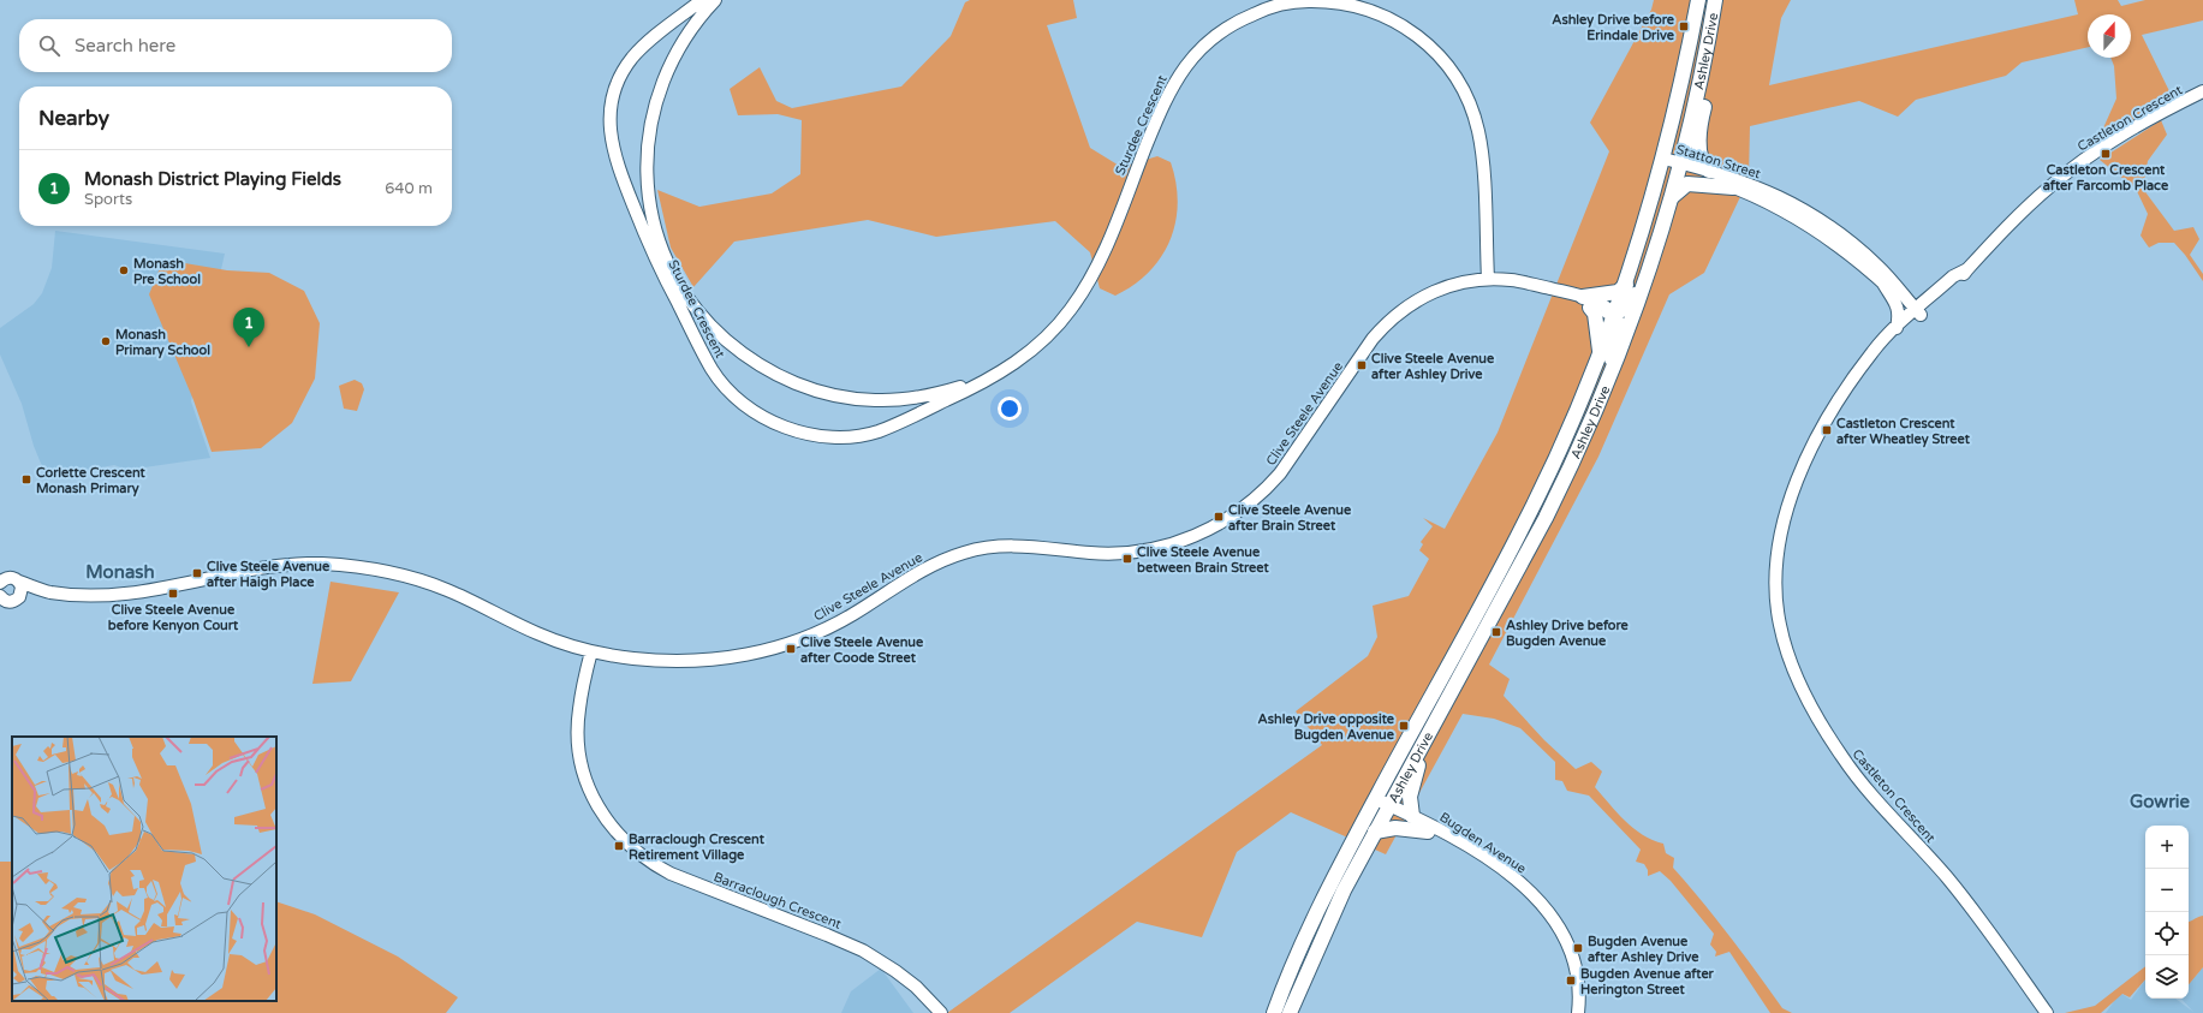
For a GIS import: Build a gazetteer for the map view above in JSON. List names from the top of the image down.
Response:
{
  "streets": {
    "main road": ["Ashley Drive"],
    "street": [
      "Castleton Crescent",
      "Sturdee Crescent",
      "Statton Street",
      "Clive Steele Avenue",
      "Bugden Avenue",
      "Barraclough Crescent"
    ]
  },
  "crossings": [
    ["Ashley Drive", "Statton Street"],
    ["Ashley Drive", "Clive Steele Avenue"],
    ["Ashley Drive", "Bugden Avenue"],
    ["Castleton Crescent", "Statton Street"],
    ["Sturdee Crescent", "Clive Steele Avenue"],
    ["Clive Steele Avenue", "Barraclough Crescent"]
  ],
  "districts": ["Monash", "Gowrie"],
  "places": {
    "transit": [
      "Ashley Drive before Erindale Drive",
      "Castleton Crescent after Farcomb Place",
      "Clive Steele Avenue after Ashley Drive",
      "Castleton Crescent after Wheatley Street",
      "Corlette Crescent Monash Primary",
      "Clive Steele Avenue after Brain Street",
      "Clive Steele Avenue between Brain Street",
      "Clive Steele Avenue after Haigh Place",
      "Clive Steele Avenue before Kenyon Court",
      "Ashley Drive before Bugden Avenue",
      "Clive Steele Avenue after Coode Street",
      "Ashley Drive opposite Bugden Avenue",
      "Barraclough Crescent Retirement Village",
      "Bugden Avenue after Ashley Drive",
      "Bugden Avenue after Herington Street"
    ],
    "other": ["Monash Pre School", "Monash Primary School"]
  },
  "north": "top",
  "page": {
    "search": "Search here",
    "heading": "Nearby",
    "list": [
      {
        "mark": "1",
        "name": "Monash District Playing Fields",
        "note": "Sports",
        "value": "640 m"
      }
    ],
    "pins": "1",
    "map_buttons": ["+", "−"]
  }
}
